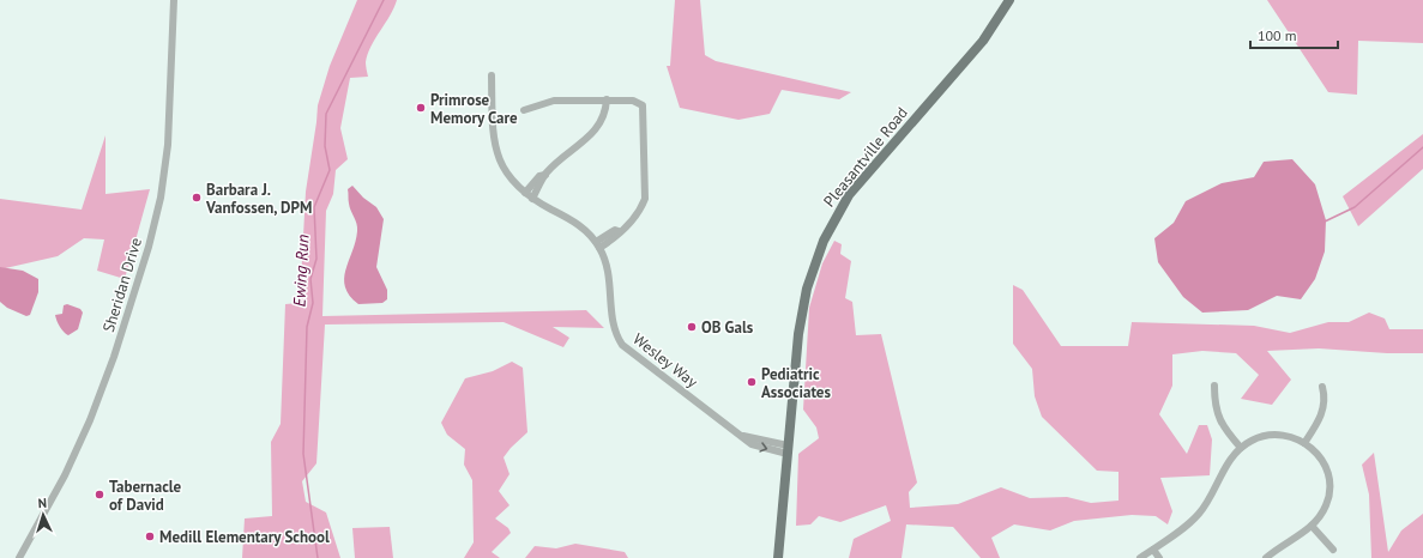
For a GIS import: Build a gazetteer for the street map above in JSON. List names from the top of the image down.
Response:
{
  "streets": {
    "main road": ["Pleasantville Road"],
    "street": ["Sheridan Drive", "Wesley Way"]
  },
  "crossings": [
    ["Pleasantville Road", "Wesley Way"]
  ],
  "water": ["Ewing Run"],
  "places": [
    "Primrose Memory Care",
    "Barbara J. Vanfossen, DPM",
    "OB Gals",
    "Pediatric Associates",
    "Tabernacle of David",
    "Medill Elementary School"
  ],
  "scale_bar": "100 m",
  "north": "top"
}
